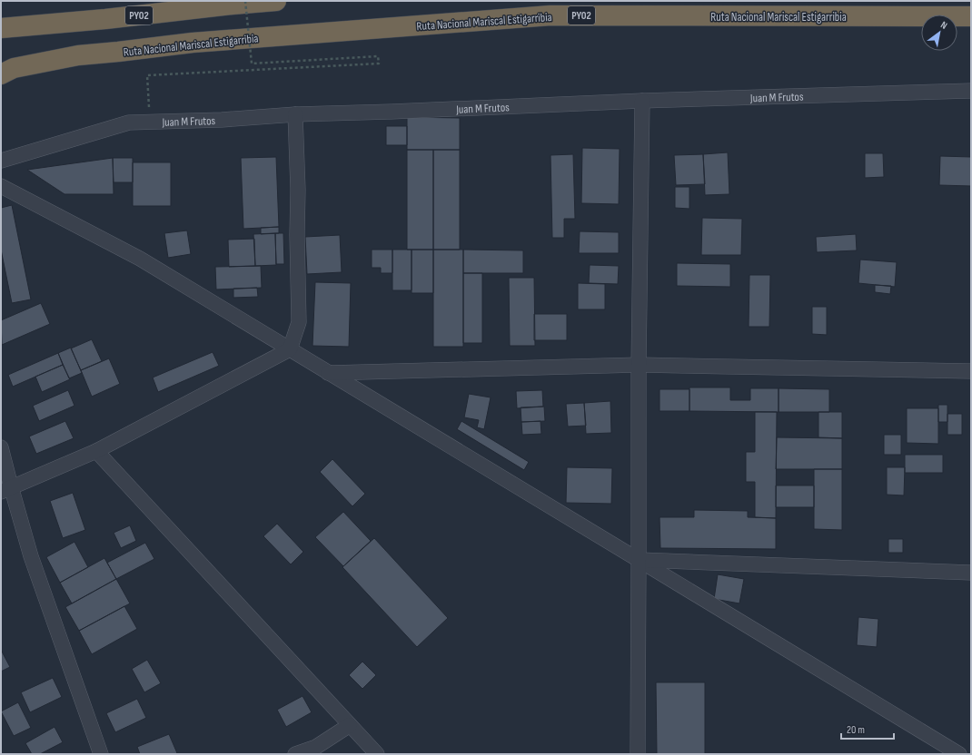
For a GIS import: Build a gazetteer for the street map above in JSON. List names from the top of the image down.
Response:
{
  "streets": {
    "highway": ["PY02", "Ruta Nacional Mariscal Estigarribia"],
    "street": ["Juan M Frutos"]
  },
  "scale_bar": "20 m",
  "north": "top right"
}
